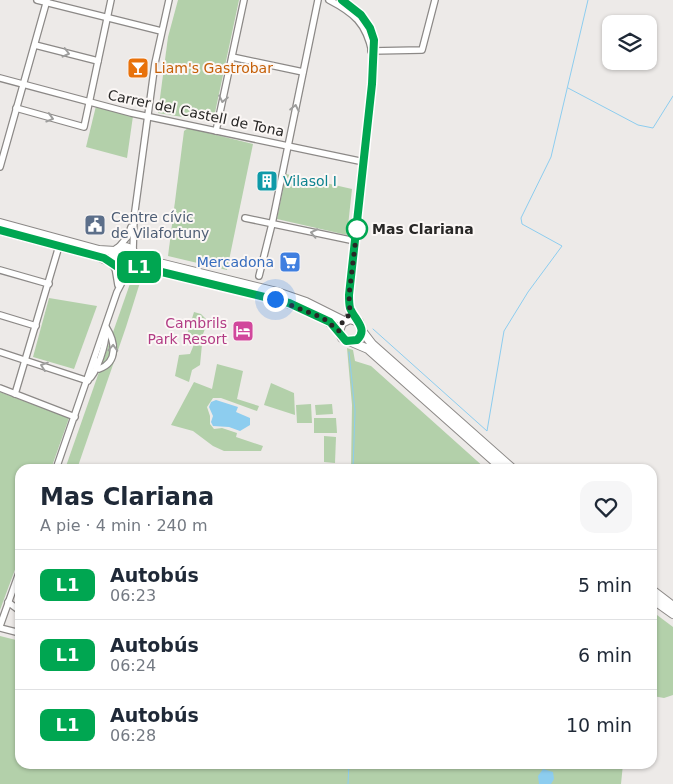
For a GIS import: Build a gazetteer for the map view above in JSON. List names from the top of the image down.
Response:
{
  "streets": {
    "street": ["Carrer del Castell de Tona"]
  },
  "places": {
    "bar": ["Liam's Gastrobar"],
    "building": ["Vilasol I"],
    "public building": ["Centre cívic de Vilafortuny"],
    "other": ["Mas Clariana"],
    "supermarket": ["Mercadona"],
    "hotel": ["Cambrils Park Resort"]
  },
  "lines": ["bus line L1"],
  "page": {
    "on_map": "L1",
    "heading": ["Mas Clariana", "A pie · 4 min · 240 m"],
    "list": [
      {
        "mark": "L1",
        "name": "Autobús",
        "note": "06:23",
        "value": "5 min"
      },
      {
        "mark": "L1",
        "name": "Autobús",
        "note": "06:24",
        "value": "6 min"
      },
      {
        "mark": "L1",
        "name": "Autobús",
        "note": "06:28",
        "value": "10 min"
      }
    ]
  }
}
